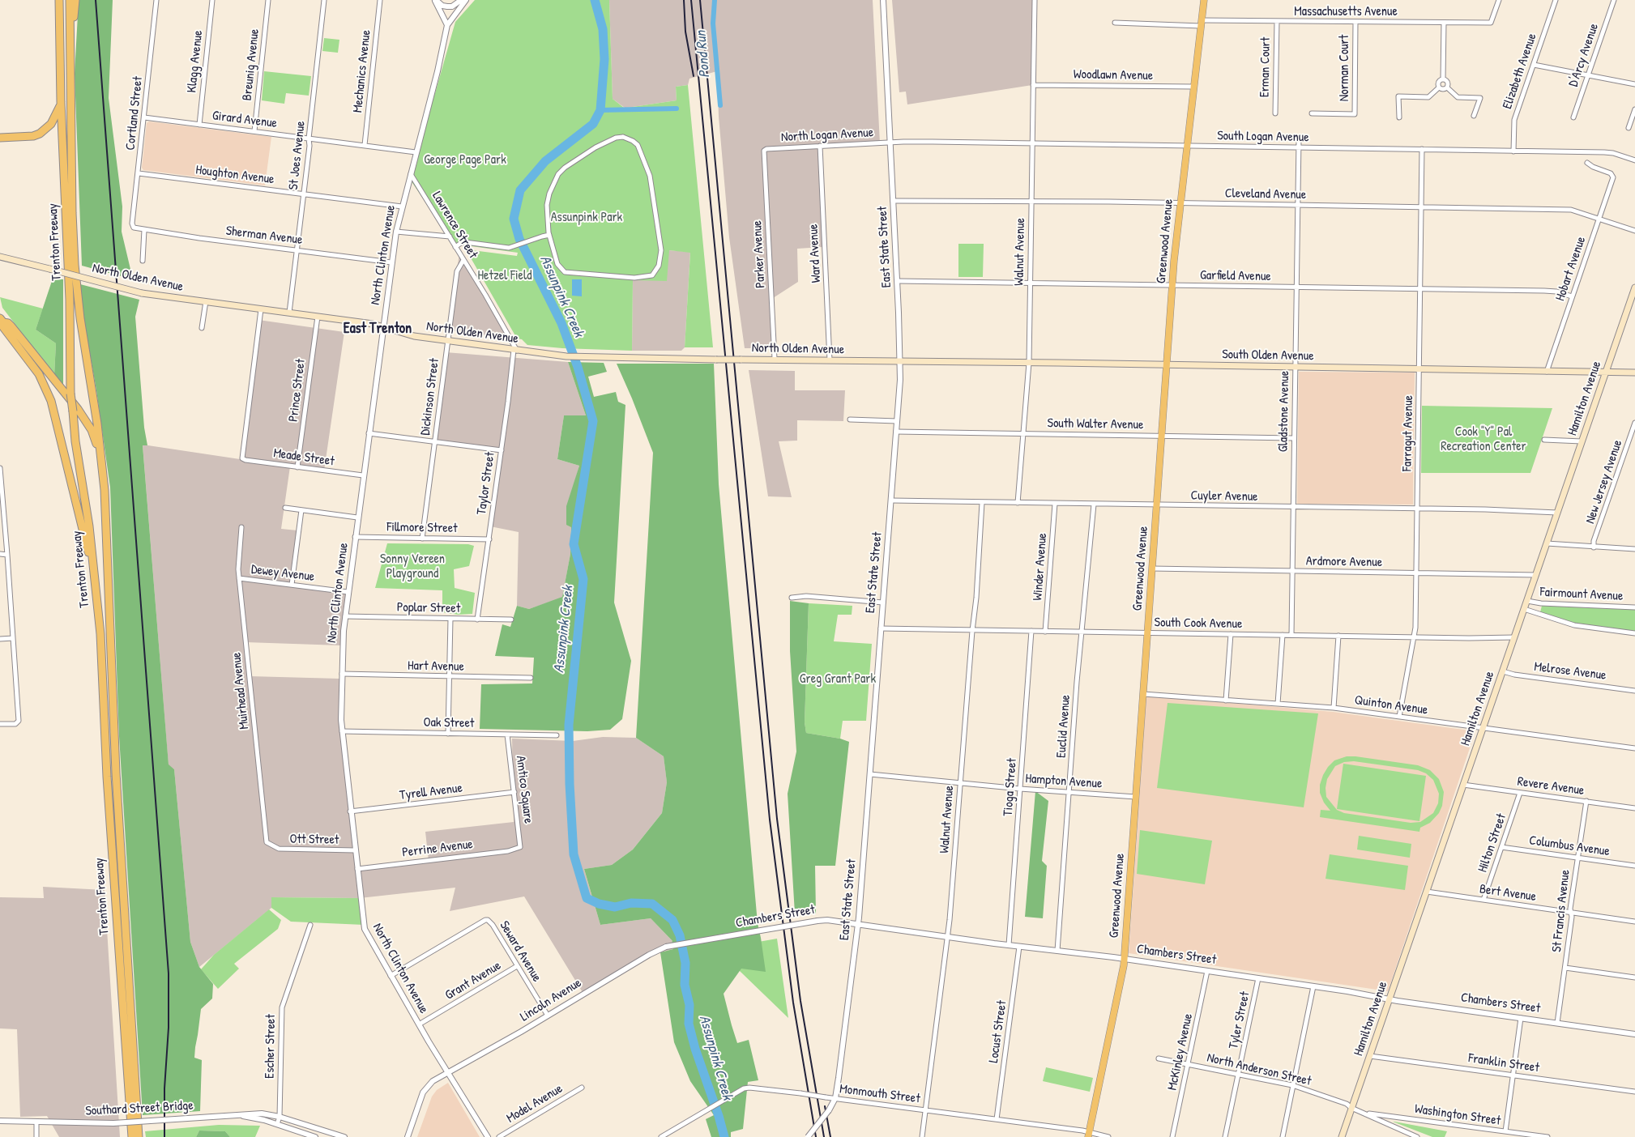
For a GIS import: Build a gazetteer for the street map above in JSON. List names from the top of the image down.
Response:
{
  "streets": {
    "highway": ["Trenton Freeway"],
    "main road": [
      "Greenwood Avenue",
      "North Olden Avenue",
      "South Olden Avenue",
      "Hamilton Avenue"
    ],
    "street": [
      "Massachusetts Avenue",
      "D'Arcy Avenue",
      "Klagg Avenue",
      "Breunig Avenue",
      "Erman Court",
      "Norman Court",
      "Mechanics Avenue",
      "Elizabeth Avenue",
      "Woodlawn Avenue",
      "Cortland Street",
      "Girard Avenue",
      "North Logan Avenue",
      "South Logan Avenue",
      "St Joes Avenue",
      "Houghton Avenue",
      "Cleveland Avenue",
      "Lawrence Street",
      "Sherman Avenue",
      "East State Street",
      "Walnut Avenue",
      "Ward Avenue",
      "Parker Avenue",
      "North Clinton Avenue",
      "Hobart Avenue",
      "Garfield Avenue",
      "Prince Street",
      "Dickinson Street",
      "Gladstone Avenue",
      "South Walter Avenue",
      "Farragut Avenue",
      "Meade Street",
      "New Jersey Avenue",
      "Taylor Street",
      "Cuyler Avenue",
      "Fillmore Street",
      "Ardmore Avenue",
      "Winder Avenue",
      "Dewey Avenue",
      "Fairmount Avenue",
      "Poplar Street",
      "South Cook Avenue",
      "Hart Avenue",
      "Melrose Avenue",
      "Muirhead Avenue",
      "Quinton Avenue",
      "Oak Street",
      "Euclid Avenue",
      "Hampton Avenue",
      "Revere Avenue",
      "Tioga Street",
      "Amtico Square",
      "Tyrell Avenue",
      "Ott Street",
      "Hilton Street",
      "Columbus Avenue",
      "Perrine Avenue",
      "Bert Avenue",
      "St Francis Avenue",
      "Chambers Street",
      "Seward Avenue",
      "Grant Avenue",
      "Lincoln Avenue",
      "Tyler Street",
      "Locust Street",
      "Escher Street",
      "McKinley Avenue",
      "Franklin Street",
      "North Anderson Street",
      "Monmouth Street",
      "Model Avenue",
      "Southard Street Bridge",
      "Washington Street"
    ]
  },
  "crossings": [
    ["Massachusetts Avenue", "Erman Court"],
    ["Massachusetts Avenue", "Norman Court"],
    ["Massachusetts Avenue", "Greenwood Avenue"],
    ["Klagg Avenue", "Girard Avenue"],
    ["Breunig Avenue", "Girard Avenue"],
    ["Mechanics Avenue", "Girard Avenue"],
    ["Elizabeth Avenue", "South Logan Avenue"],
    ["Woodlawn Avenue", "Greenwood Avenue"],
    ["Woodlawn Avenue", "Walnut Avenue"],
    ["Cortland Street", "Girard Avenue"],
    ["Cortland Street", "Houghton Avenue"],
    ["Cortland Street", "Sherman Avenue"],
    ["Girard Avenue", "St Joes Avenue"],
    ["Girard Avenue", "North Clinton Avenue"],
    ["North Logan Avenue", "South Logan Avenue"],
    ["North Logan Avenue", "East State Street"],
    ["North Logan Avenue", "Ward Avenue"],
    ["North Logan Avenue", "Parker Avenue"],
    ["South Logan Avenue", "Greenwood Avenue"],
    ["South Logan Avenue", "East State Street"],
    ["South Logan Avenue", "Walnut Avenue"],
    ["South Logan Avenue", "Gladstone Avenue"],
    ["South Logan Avenue", "Farragut Avenue"],
    ["St Joes Avenue", "Houghton Avenue"],
    ["St Joes Avenue", "Sherman Avenue"],
    ["St Joes Avenue", "North Olden Avenue"],
    ["Houghton Avenue", "North Clinton Avenue"],
    ["Cleveland Avenue", "Greenwood Avenue"],
    ["Cleveland Avenue", "East State Street"],
    ["Cleveland Avenue", "Walnut Avenue"],
    ["Cleveland Avenue", "Hobart Avenue"],
    ["Cleveland Avenue", "Gladstone Avenue"],
    ["Cleveland Avenue", "Farragut Avenue"],
    ["Lawrence Street", "North Clinton Avenue"],
    ["Lawrence Street", "North Olden Avenue"],
    ["Lawrence Street", "Dickinson Street"],
    ["Lawrence Street", "Taylor Street"],
    ["Sherman Avenue", "North Clinton Avenue"],
    ["Greenwood Avenue", "Garfield Avenue"],
    ["Greenwood Avenue", "South Olden Avenue"],
    ["Greenwood Avenue", "South Walter Avenue"],
    ["Greenwood Avenue", "Cuyler Avenue"],
    ["Greenwood Avenue", "Ardmore Avenue"],
    ["Greenwood Avenue", "South Cook Avenue"],
    ["Greenwood Avenue", "Quinton Avenue"],
    ["Greenwood Avenue", "Hampton Avenue"],
    ["Greenwood Avenue", "Chambers Street"],
    ["Greenwood Avenue", "Monmouth Street"],
    ["East State Street", "Garfield Avenue"],
    ["East State Street", "North Olden Avenue"],
    ["East State Street", "South Olden Avenue"],
    ["East State Street", "South Walter Avenue"],
    ["East State Street", "Cuyler Avenue"],
    ["East State Street", "South Cook Avenue"],
    ["East State Street", "Hampton Avenue"],
    ["East State Street", "Chambers Street"],
    ["East State Street", "Monmouth Street"],
    ["Walnut Avenue", "Garfield Avenue"],
    ["Walnut Avenue", "South Olden Avenue"],
    ["Walnut Avenue", "South Walter Avenue"],
    ["Walnut Avenue", "Cuyler Avenue"],
    ["Walnut Avenue", "South Cook Avenue"],
    ["Walnut Avenue", "Hampton Avenue"],
    ["Walnut Avenue", "Chambers Street"],
    ["Walnut Avenue", "Monmouth Street"],
    ["Ward Avenue", "North Olden Avenue"],
    ["Parker Avenue", "North Olden Avenue"],
    ["North Clinton Avenue", "North Olden Avenue"],
    ["North Clinton Avenue", "Meade Street"],
    ["North Clinton Avenue", "Fillmore Street"],
    ["North Clinton Avenue", "Dewey Avenue"],
    ["North Clinton Avenue", "Poplar Street"],
    ["North Clinton Avenue", "Hart Avenue"],
    ["North Clinton Avenue", "Oak Street"],
    ["North Clinton Avenue", "Tyrell Avenue"],
    ["North Clinton Avenue", "Ott Street"],
    ["North Clinton Avenue", "Perrine Avenue"],
    ["North Clinton Avenue", "Seward Avenue"],
    ["North Clinton Avenue", "Grant Avenue"],
    ["North Clinton Avenue", "Lincoln Avenue"],
    ["Hobart Avenue", "Garfield Avenue"],
    ["Hobart Avenue", "South Olden Avenue"],
    ["Garfield Avenue", "Gladstone Avenue"],
    ["Garfield Avenue", "Farragut Avenue"],
    ["North Olden Avenue", "South Olden Avenue"],
    ["North Olden Avenue", "Prince Street"],
    ["North Olden Avenue", "Dickinson Street"],
    ["North Olden Avenue", "Meade Street"],
    ["North Olden Avenue", "Taylor Street"],
    ["South Olden Avenue", "Hamilton Avenue"],
    ["South Olden Avenue", "Gladstone Avenue"],
    ["South Olden Avenue", "Farragut Avenue"],
    ["Prince Street", "Meade Street"],
    ["Dickinson Street", "Fillmore Street"],
    ["Hamilton Avenue", "Cuyler Avenue"],
    ["Hamilton Avenue", "Ardmore Avenue"],
    ["Hamilton Avenue", "Fairmount Avenue"],
    ["Hamilton Avenue", "South Cook Avenue"],
    ["Hamilton Avenue", "Melrose Avenue"],
    ["Hamilton Avenue", "Quinton Avenue"],
    ["Hamilton Avenue", "Revere Avenue"],
    ["Hamilton Avenue", "Bert Avenue"],
    ["Hamilton Avenue", "Chambers Street"],
    ["Hamilton Avenue", "Franklin Street"],
    ["Hamilton Avenue", "North Anderson Street"],
    ["Gladstone Avenue", "South Walter Avenue"],
    ["Gladstone Avenue", "Cuyler Avenue"],
    ["Gladstone Avenue", "Ardmore Avenue"],
    ["Gladstone Avenue", "South Cook Avenue"],
    ["Farragut Avenue", "Cuyler Avenue"],
    ["Farragut Avenue", "Ardmore Avenue"],
    ["Farragut Avenue", "South Cook Avenue"],
    ["Farragut Avenue", "Quinton Avenue"],
    ["Taylor Street", "Fillmore Street"],
    ["Taylor Street", "Poplar Street"],
    ["Cuyler Avenue", "Winder Avenue"],
    ["Cuyler Avenue", "Euclid Avenue"],
    ["Winder Avenue", "South Cook Avenue"],
    ["Dewey Avenue", "Muirhead Avenue"],
    ["South Cook Avenue", "Euclid Avenue"],
    ["South Cook Avenue", "Tioga Street"],
    ["Muirhead Avenue", "Ott Street"],
    ["Oak Street", "Amtico Square"],
    ["Euclid Avenue", "Hampton Avenue"],
    ["Euclid Avenue", "Chambers Street"],
    ["Hampton Avenue", "Tioga Street"],
    ["Revere Avenue", "Hilton Street"],
    ["Revere Avenue", "St Francis Avenue"],
    ["Tioga Street", "Chambers Street"],
    ["Amtico Square", "Tyrell Avenue"],
    ["Amtico Square", "Perrine Avenue"],
    ["Hilton Street", "Columbus Avenue"],
    ["Hilton Street", "Bert Avenue"],
    ["Columbus Avenue", "St Francis Avenue"],
    ["Bert Avenue", "St Francis Avenue"],
    ["St Francis Avenue", "Chambers Street"],
    ["Chambers Street", "Lincoln Avenue"],
    ["Chambers Street", "Tyler Street"],
    ["Chambers Street", "Locust Street"],
    ["Chambers Street", "McKinley Avenue"],
    ["Seward Avenue", "Grant Avenue"],
    ["Seward Avenue", "Lincoln Avenue"],
    ["Tyler Street", "North Anderson Street"],
    ["Locust Street", "Monmouth Street"],
    ["McKinley Avenue", "North Anderson Street"],
    ["North Anderson Street", "Washington Street"]
  ],
  "districts": ["East Trenton"],
  "water": ["Pond Run", "Assunpink Creek"],
  "parks": [
    "George Page Park",
    "Assunpink Park",
    "Hetzel Field",
    "Cook \"Y\" Pal Recreation Center",
    "Sonny Vereen Playground",
    "Greg Grant Park"
  ]
}
